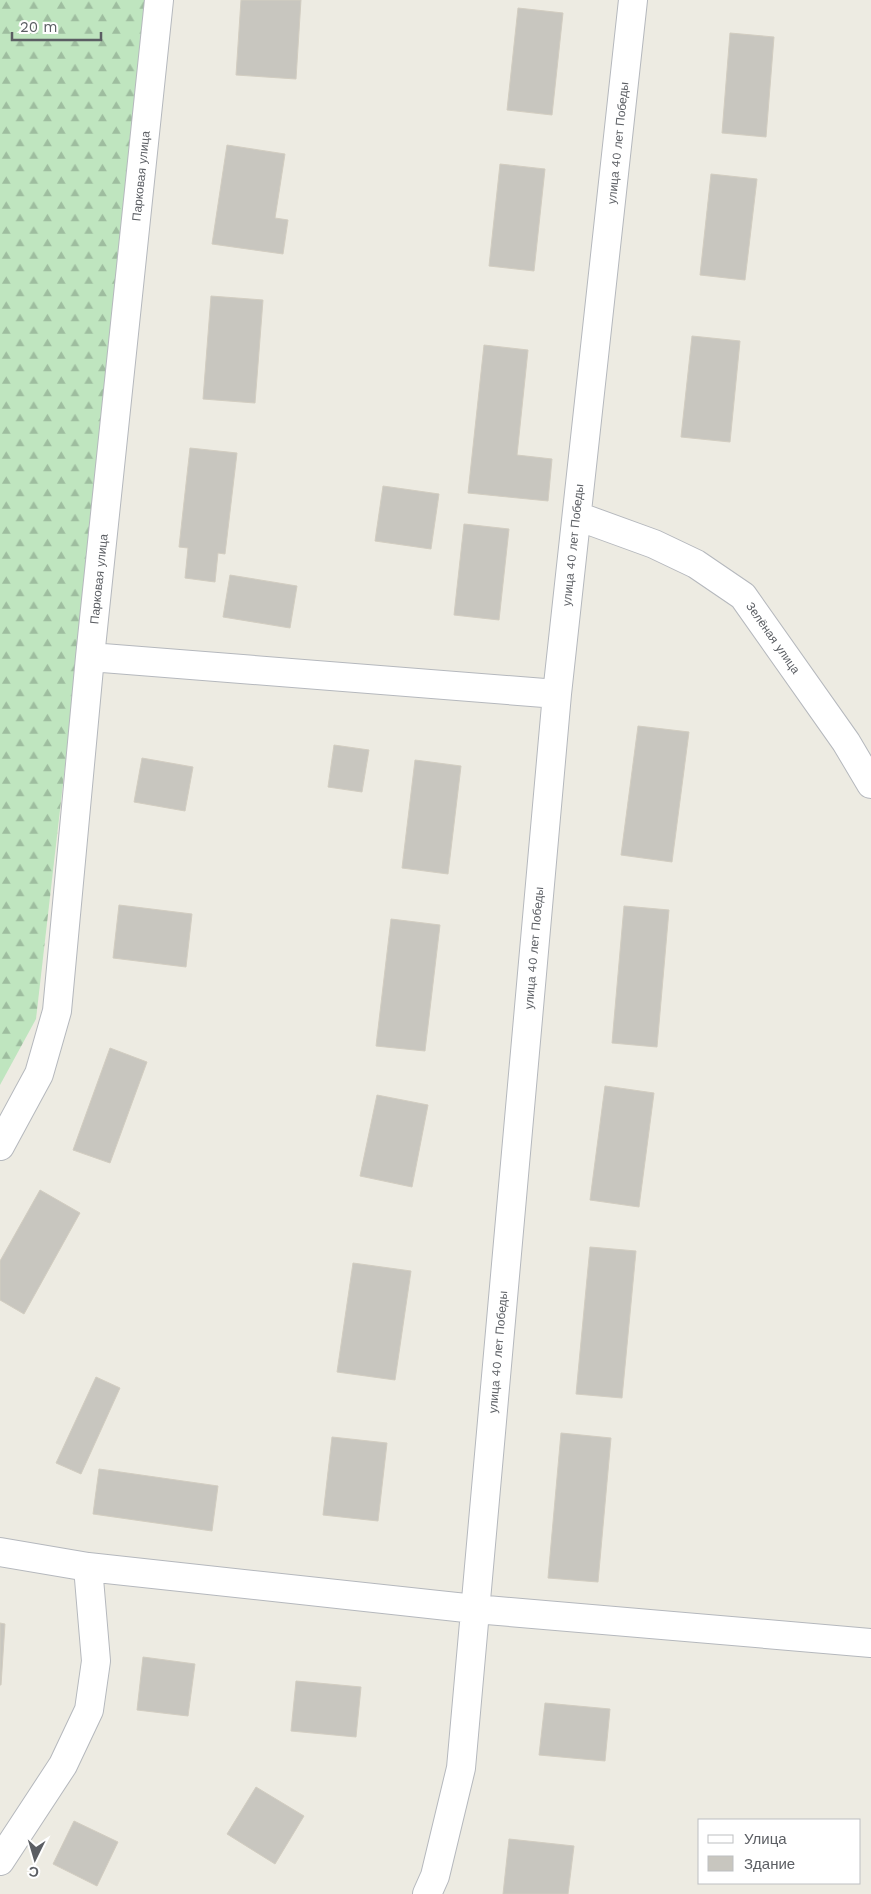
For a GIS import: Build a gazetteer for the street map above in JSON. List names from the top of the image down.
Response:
{
  "streets": {
    "street": ["улица 40 лет Победы", "Парковая улица", "Зелёная улица"]
  },
  "crossings": [
    ["улица 40 лет Победы", "Зелёная улица"]
  ],
  "legend": ["Улица", "Здание"],
  "scale_bar": "20 m",
  "north": "bottom"
}
